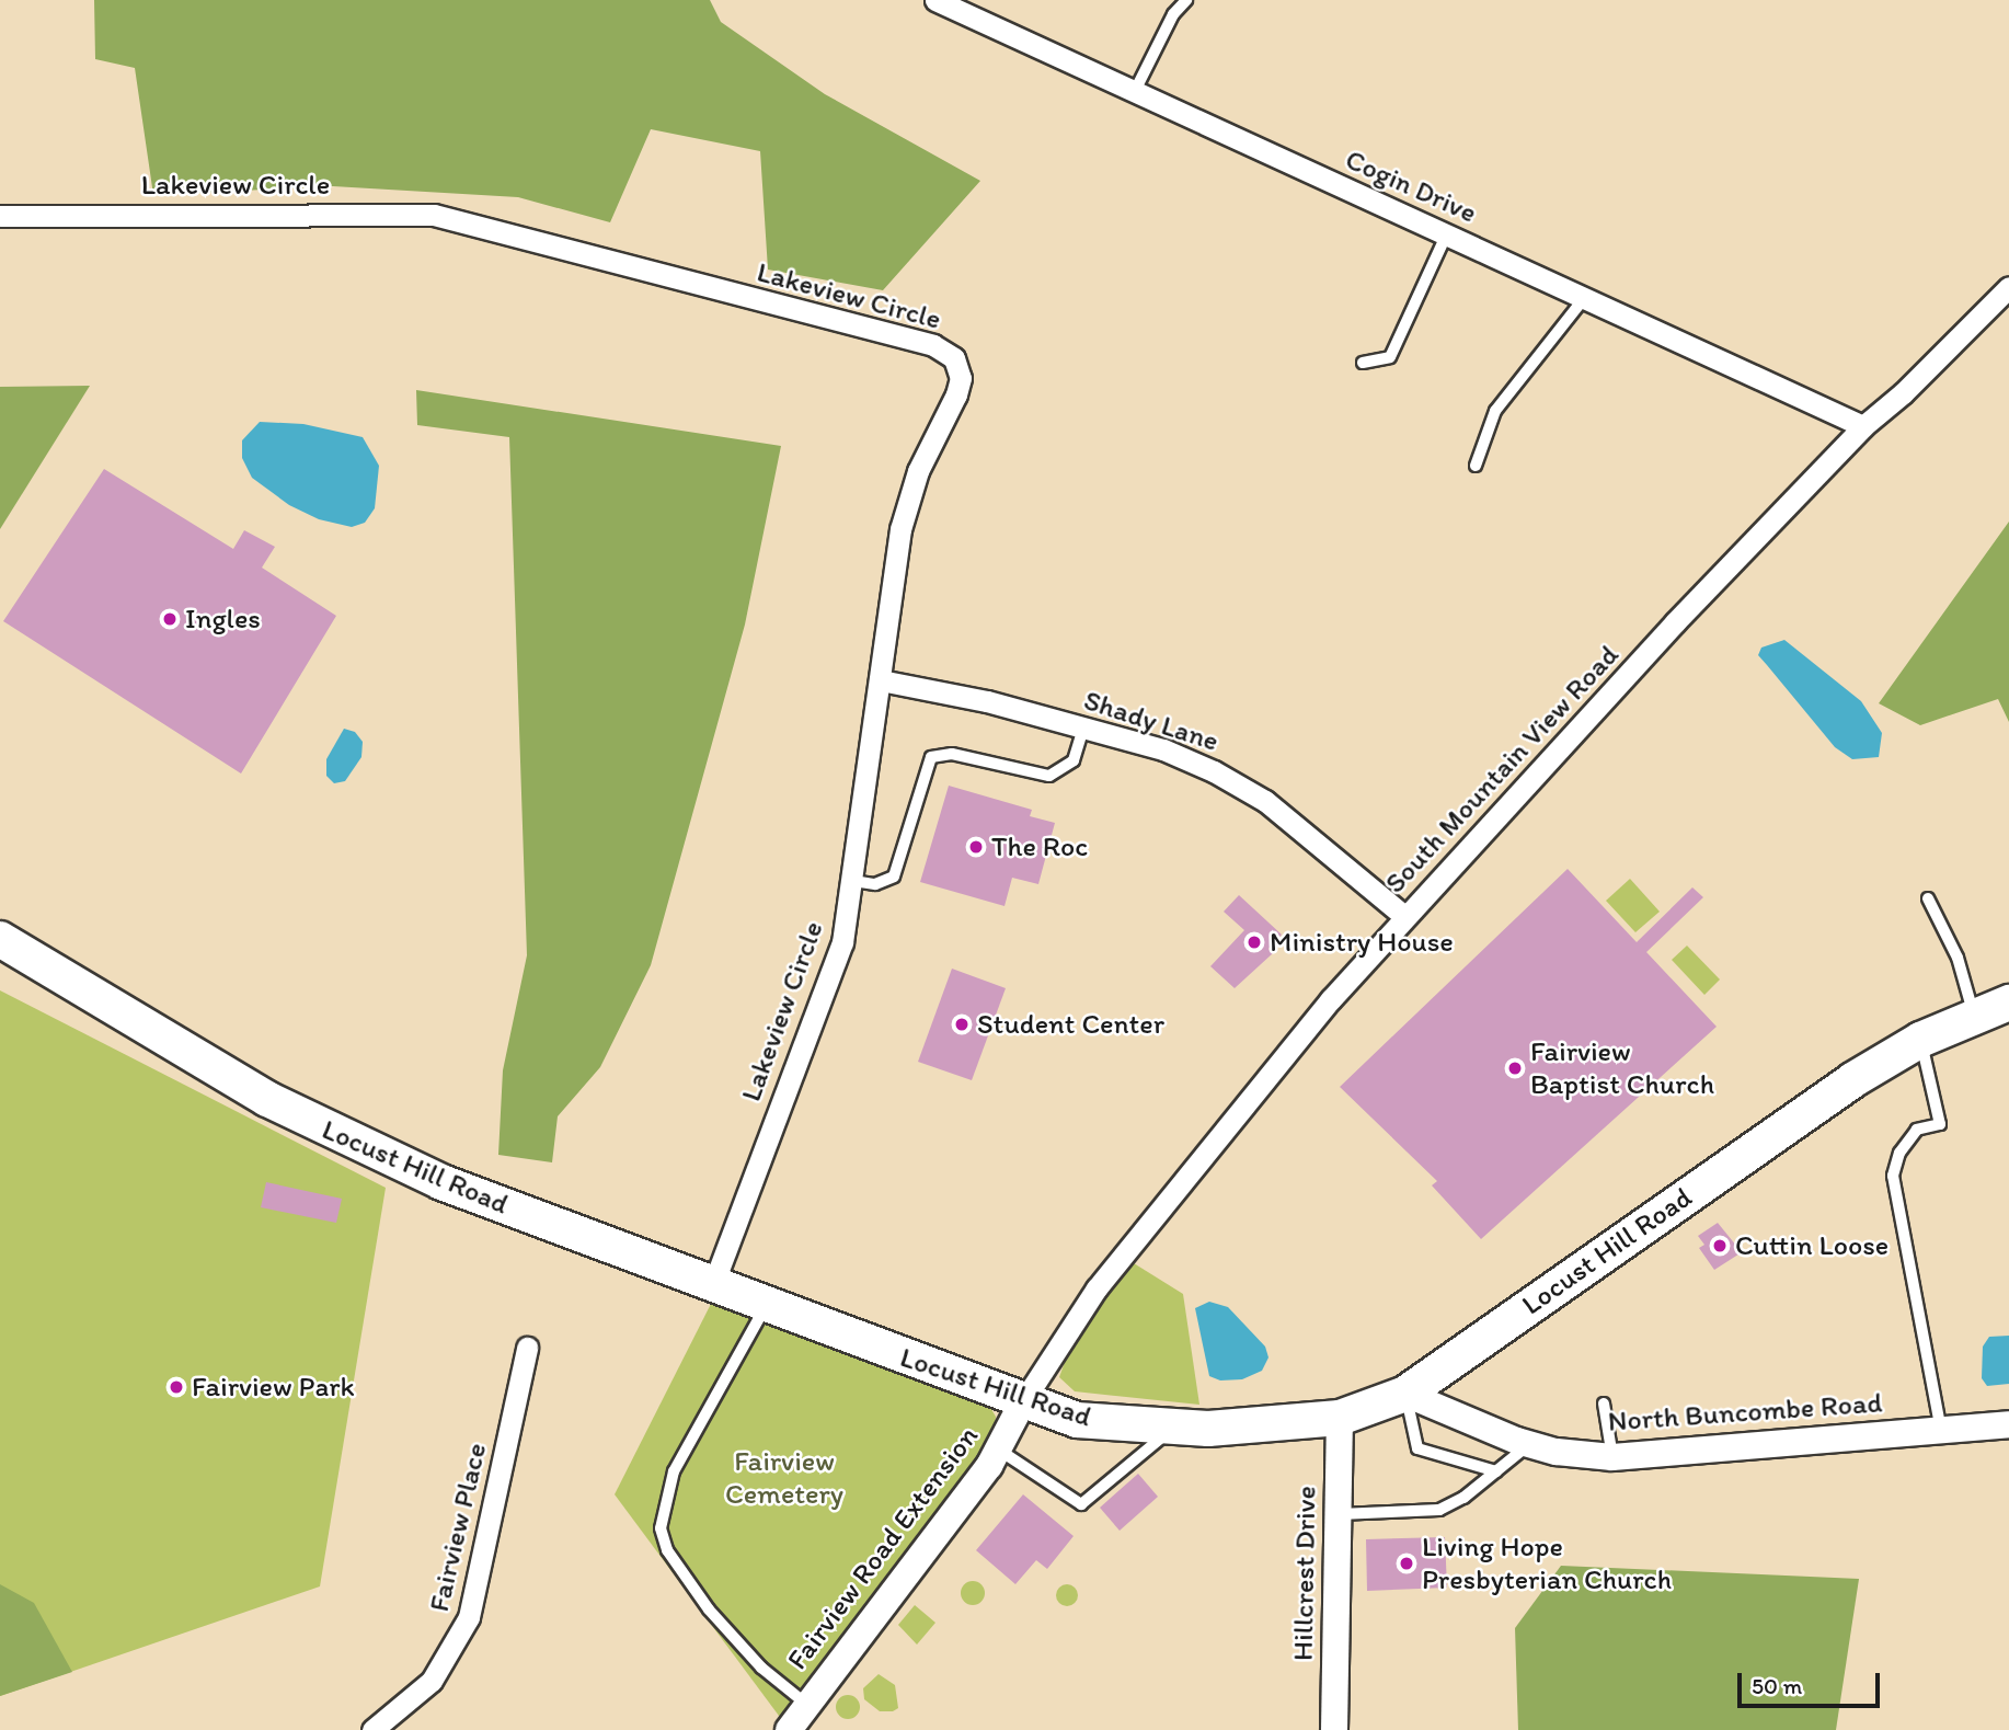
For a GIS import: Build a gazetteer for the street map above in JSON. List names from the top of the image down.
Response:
{
  "streets": {
    "main road": ["Locust Hill Road"],
    "street": [
      "Lakeview Circle",
      "Cogin Drive",
      "Shady Lane",
      "South Mountain View Road",
      "North Buncombe Road",
      "Fairview Place",
      "Fairview Road Extension",
      "Hillcrest Drive"
    ]
  },
  "crossings": [
    ["Lakeview Circle", "Shady Lane"],
    ["Lakeview Circle", "Locust Hill Road"],
    ["Cogin Drive", "South Mountain View Road"],
    ["Shady Lane", "South Mountain View Road"],
    ["South Mountain View Road", "Locust Hill Road"],
    ["South Mountain View Road", "Fairview Road Extension"],
    ["Locust Hill Road", "North Buncombe Road"],
    ["Locust Hill Road", "Fairview Road Extension"],
    ["Locust Hill Road", "Hillcrest Drive"]
  ],
  "parks": ["Fairview Cemetery"],
  "places": [
    "Ingles",
    "The Roc",
    "Ministry House",
    "Student Center",
    "Fairview Baptist Church",
    "Cuttin Loose",
    "Fairview Park",
    "Living Hope Presbyterian Church"
  ],
  "scale_bar": "50 m"
}
